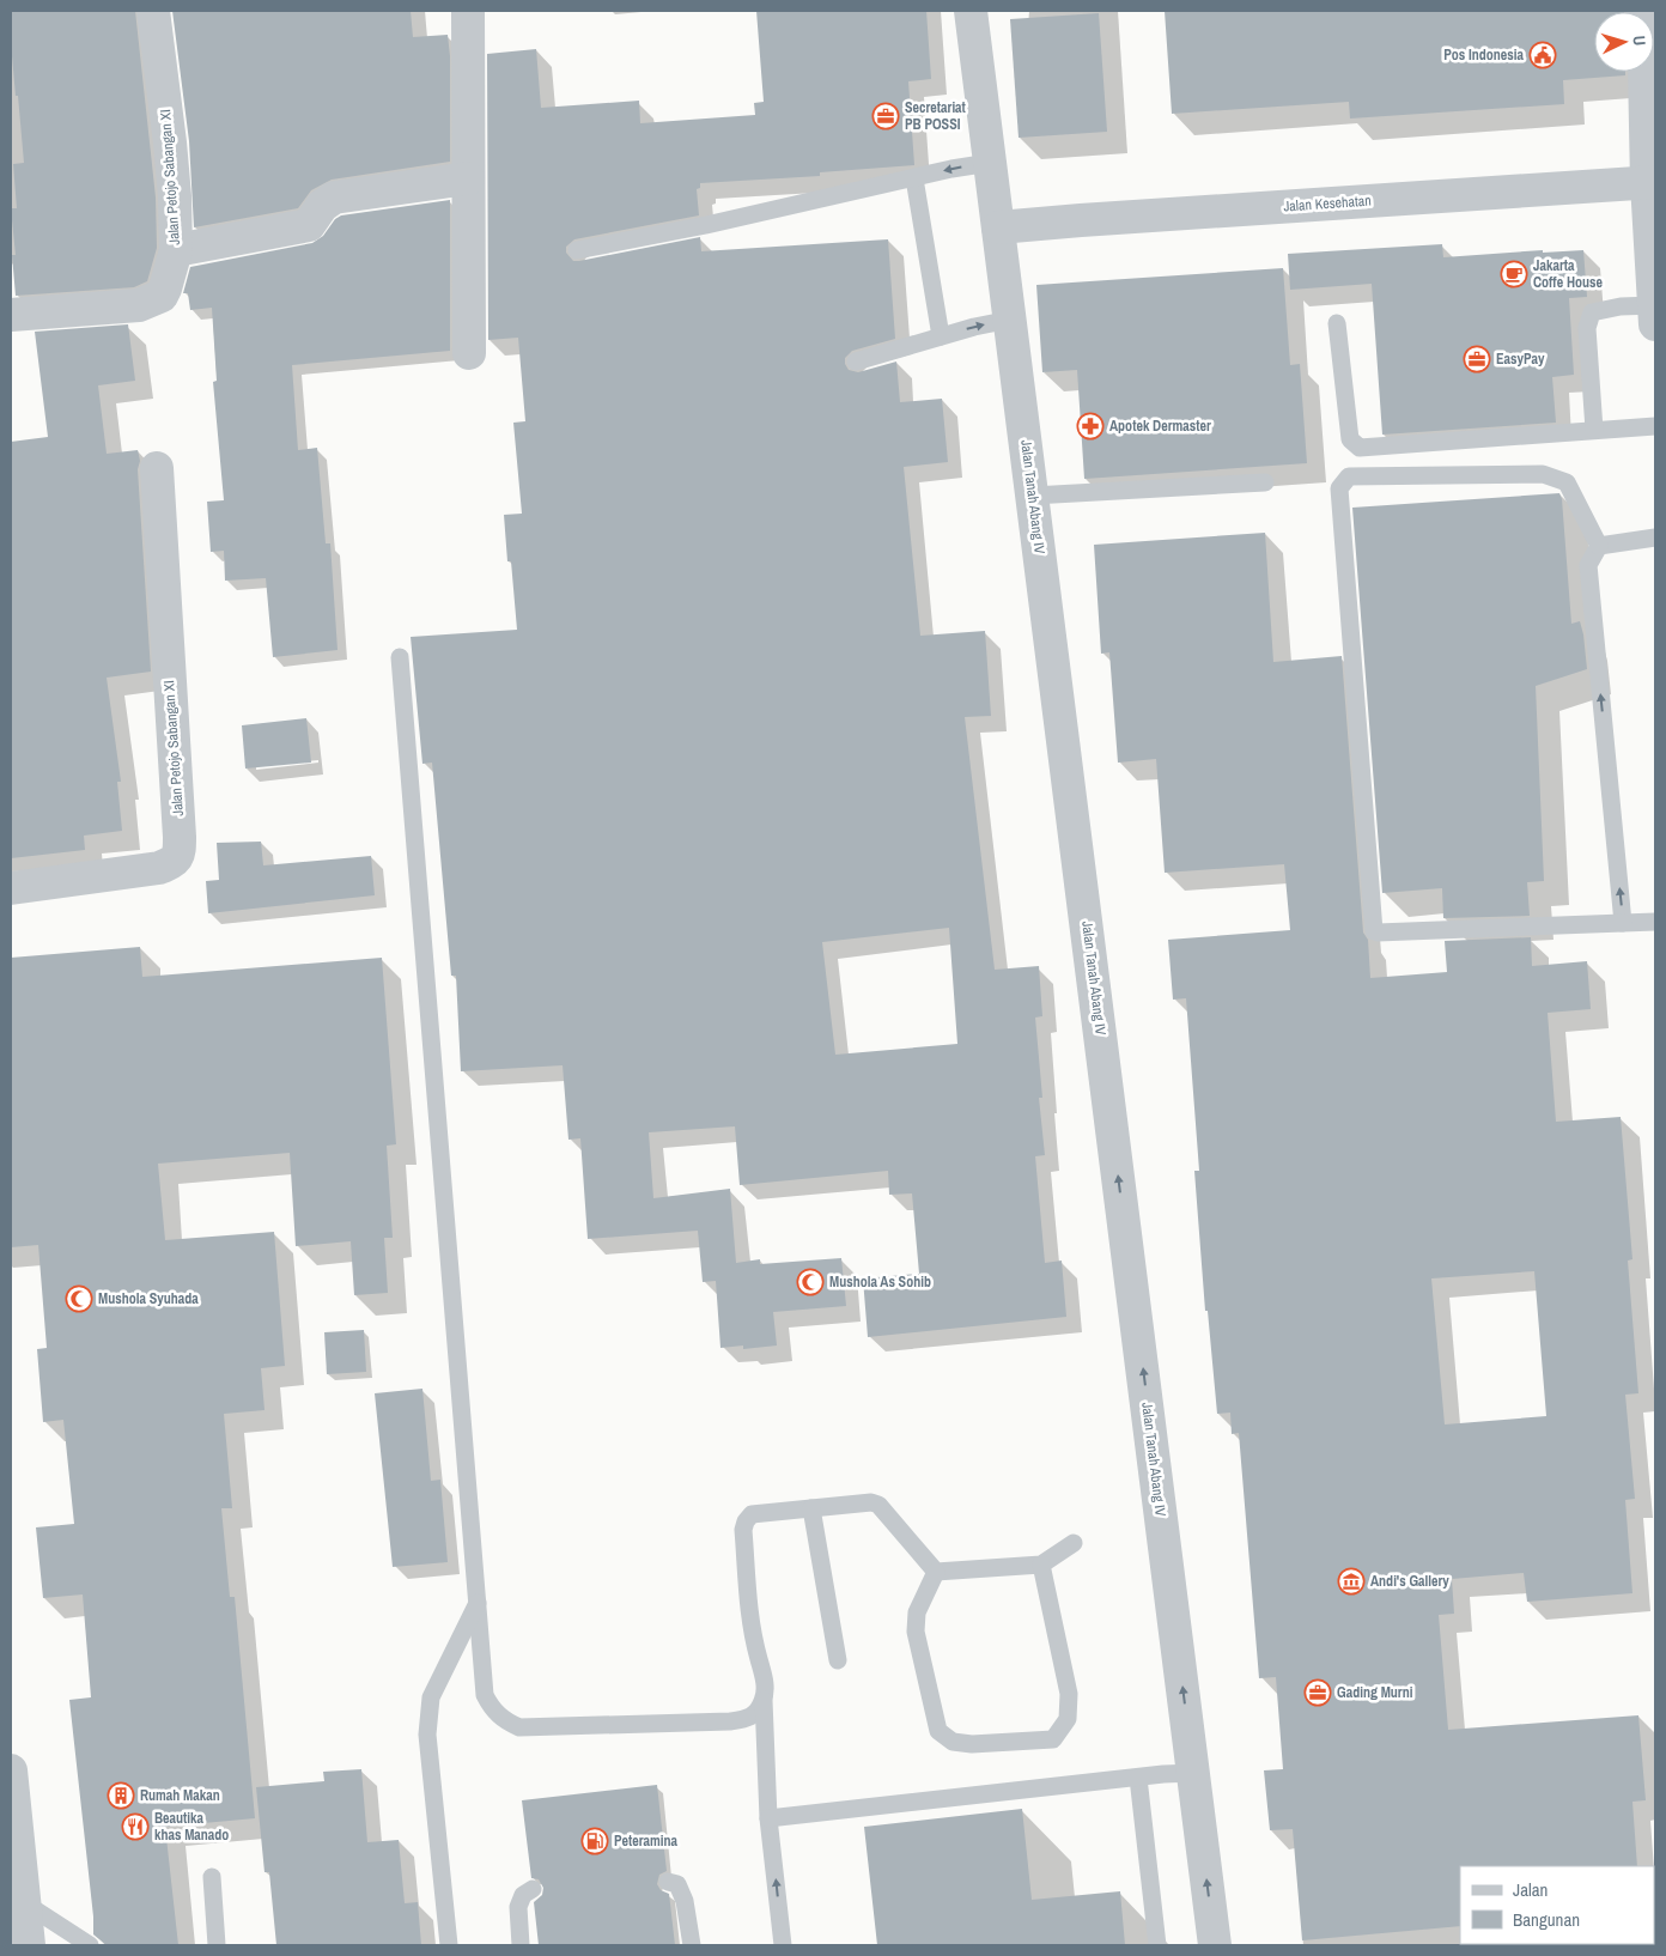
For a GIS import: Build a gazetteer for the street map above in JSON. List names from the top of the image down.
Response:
{
  "streets": {
    "street": ["Jalan Petojo Sabangan XI", "Jalan Kesehatan", "Jalan Tanah Abang IV"]
  },
  "crossings": [
    ["Jalan Kesehatan", "Jalan Tanah Abang IV"]
  ],
  "one_way": ["Jalan Tanah Abang IV"],
  "places": {
    "public building": ["Pos Indonesia"],
    "office": ["Secretariat PB POSSI", "EasyPay", "Gading Murni"],
    "cafe": ["Jakarta Coffe House"],
    "pharmacy": ["Apotek Dermaster"],
    "mosque": ["Mushola As Sohib", "Mushola Syuhada"],
    "museum": ["Andi's Gallery"],
    "building": ["Rumah Makan"],
    "restaurant": ["Beautika khas Manado"],
    "fuel station": ["Peteramina"]
  },
  "legend": ["Jalan", "Bangunan"],
  "north": "right"
}
